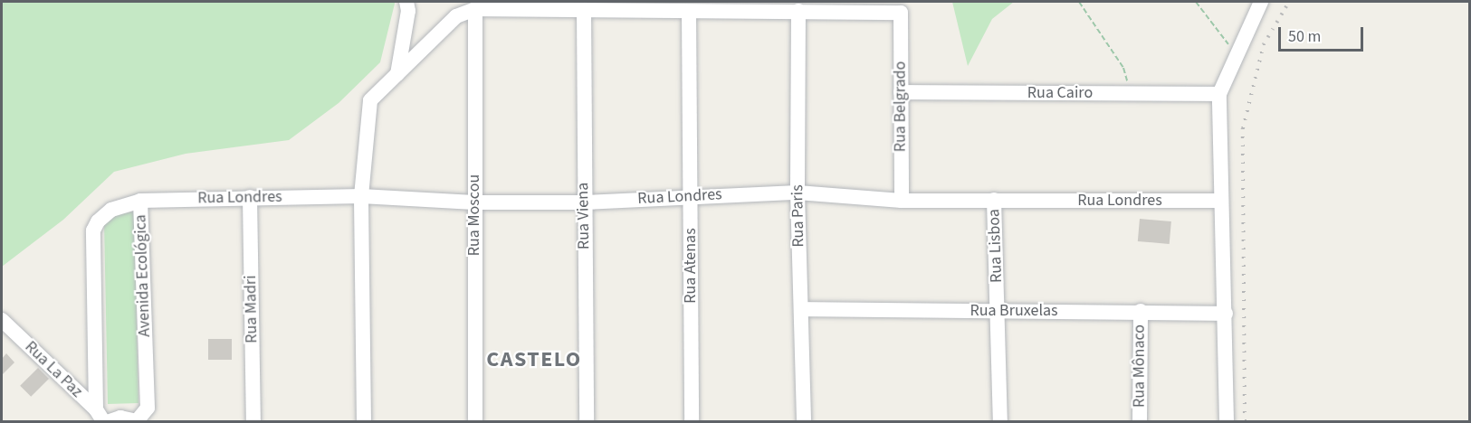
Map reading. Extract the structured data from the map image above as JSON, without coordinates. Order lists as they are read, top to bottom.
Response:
{
  "streets": {
    "street": [
      "Rua Cairo",
      "Rua Belgrado",
      "Rua Londres",
      "Rua Moscou",
      "Rua Viena",
      "Rua Paris",
      "Rua Lisboa",
      "Rua Atenas",
      "Avenida Ecológica",
      "Rua Madri",
      "Rua Bruxelas",
      "Rua Mônaco",
      "Rua La Paz"
    ]
  },
  "crossings": [
    ["Rua Cairo", "Rua Belgrado"],
    ["Rua Belgrado", "Rua Londres"],
    ["Rua Belgrado", "Rua Paris"],
    ["Rua Londres", "Rua Moscou"],
    ["Rua Londres", "Rua Viena"],
    ["Rua Londres", "Rua Paris"],
    ["Rua Londres", "Rua Lisboa"],
    ["Rua Londres", "Rua Atenas"],
    ["Rua Londres", "Avenida Ecológica"],
    ["Rua Londres", "Rua Madri"],
    ["Rua Paris", "Rua Bruxelas"],
    ["Rua Lisboa", "Rua Bruxelas"],
    ["Avenida Ecológica", "Rua La Paz"],
    ["Rua Bruxelas", "Rua Mônaco"]
  ],
  "districts": ["CASTELO"],
  "scale_bar": "50 m"
}
